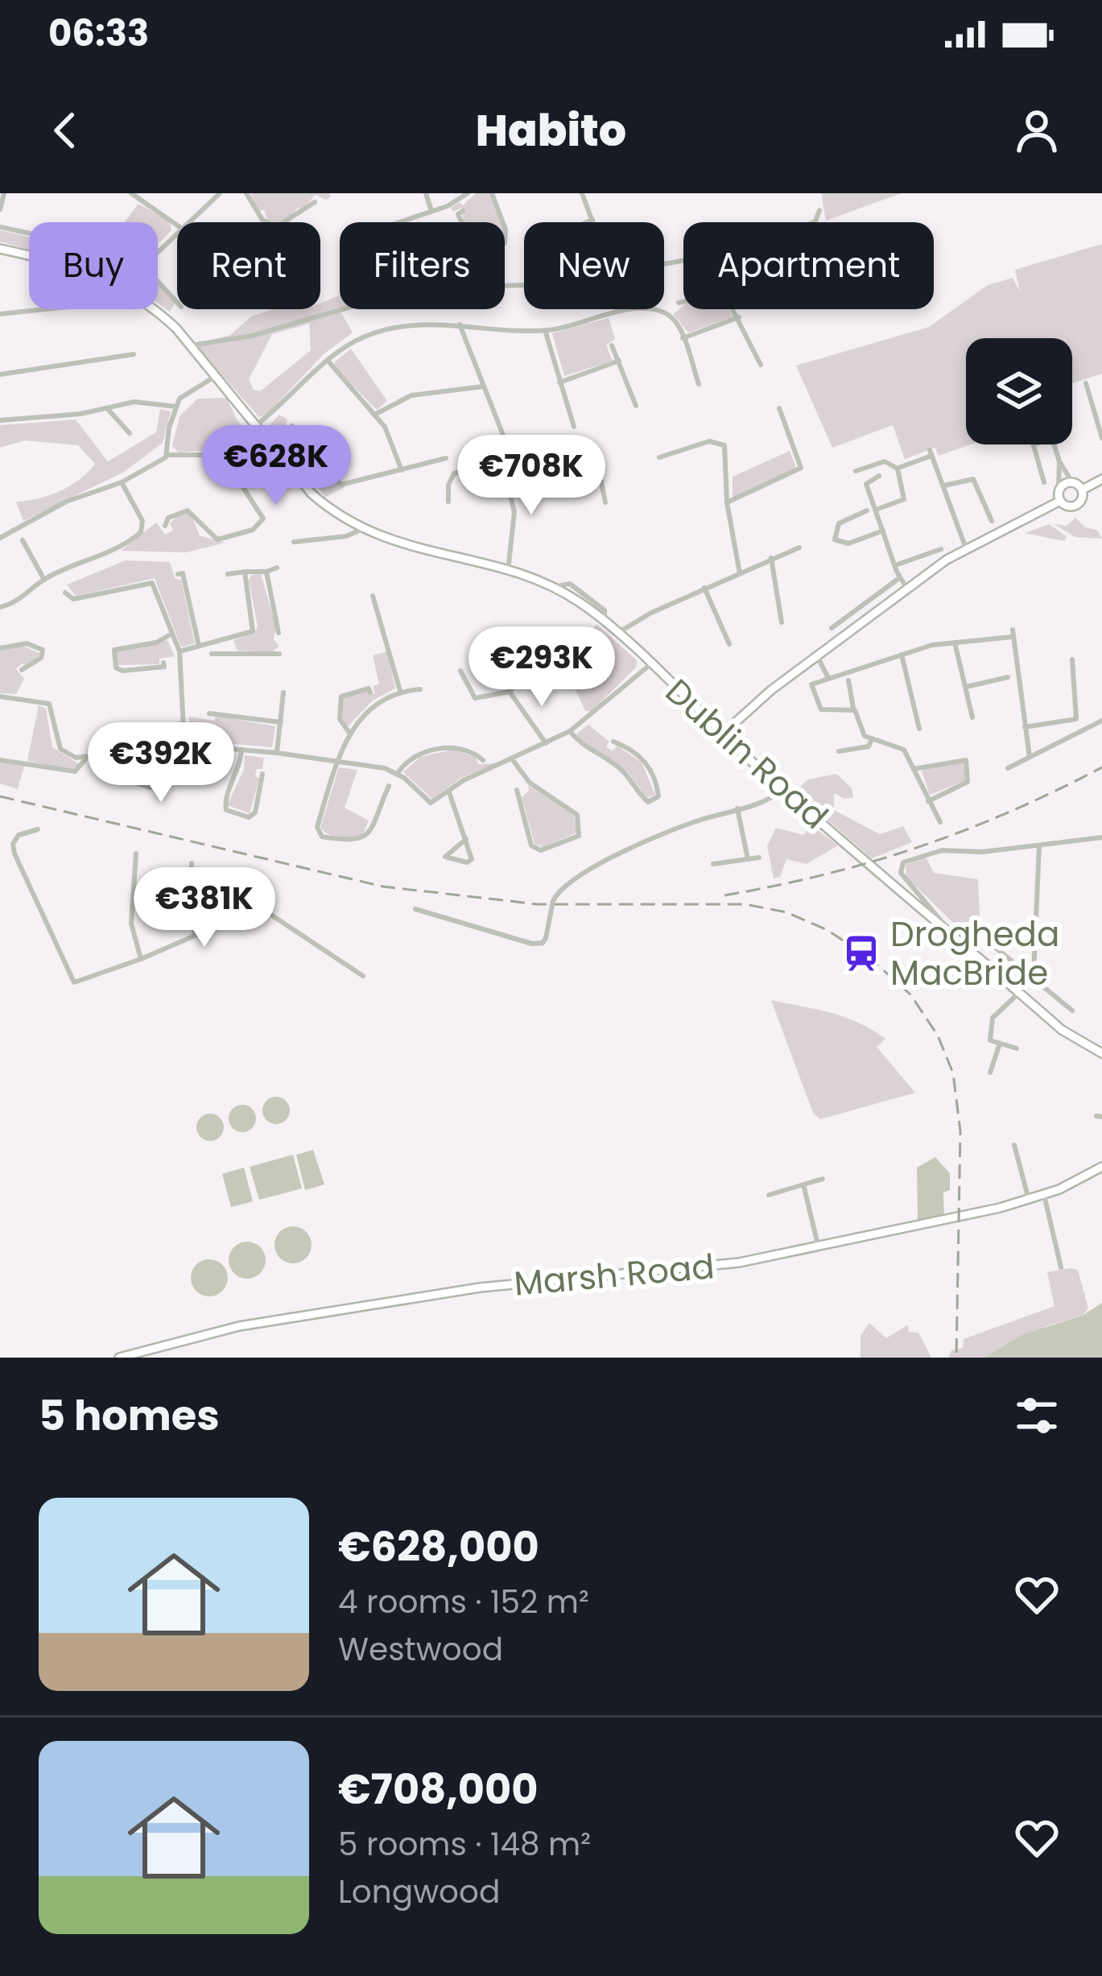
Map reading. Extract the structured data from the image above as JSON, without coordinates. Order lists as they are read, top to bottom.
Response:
{
  "streets": {
    "main road": ["Dublin Road", "Marsh Road"]
  },
  "places": {
    "station": ["Drogheda MacBride"]
  },
  "page": {
    "status": "06:33",
    "header": "Habito",
    "chip": [
      "Buy",
      "Rent",
      "Filters",
      "New",
      "Apartment"
    ],
    "price": [
      "€628K",
      "€708K",
      "€293K",
      "€392K",
      "€381K"
    ],
    "heading": "5 homes",
    "list": [
      {
        "name": "€628,000",
        "note": "4 rooms · 152 m² · Westwood"
      },
      {
        "name": "€708,000",
        "note": "5 rooms · 148 m² · Longwood"
      }
    ]
  }
}
